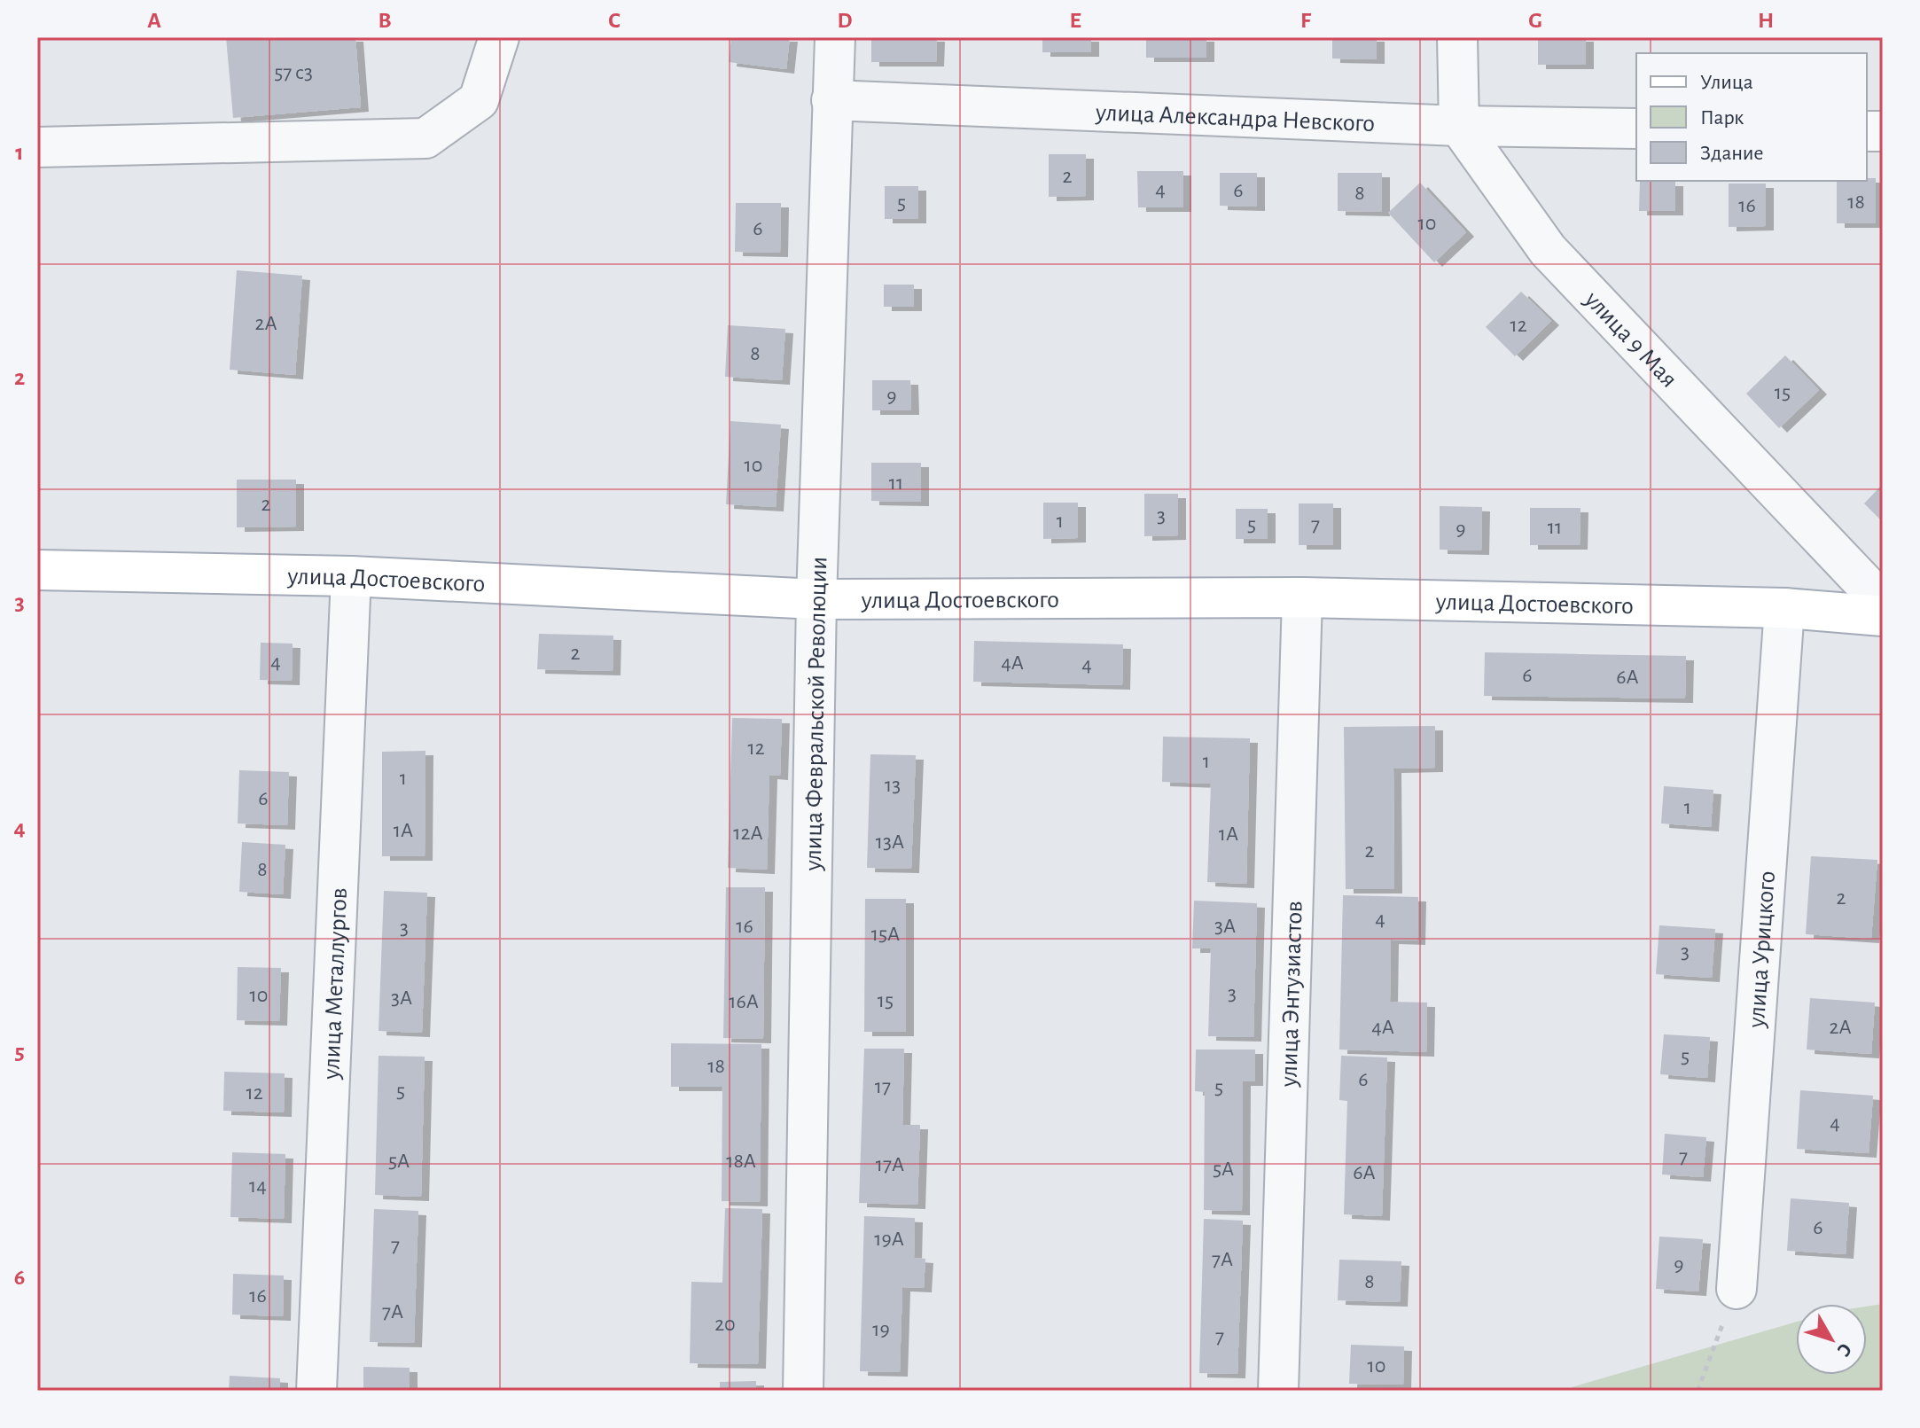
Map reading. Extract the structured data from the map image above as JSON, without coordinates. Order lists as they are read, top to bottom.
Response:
{
  "streets": {
    "main road": ["улица Достоевского"],
    "street": [
      "улица Александра Невского",
      "улица 9 Мая",
      "улица Февральской Революции",
      "улица Урицкого",
      "улица Металлургов",
      "улица Энтузиастов"
    ]
  },
  "crossings": [
    ["улица Александра Невского", "улица 9 Мая"],
    ["улица Александра Невского", "улица Февральской Революции"],
    ["улица Достоевского", "улица Февральской Революции"],
    ["улица Достоевского", "улица Урицкого"],
    ["улица Достоевского", "улица Металлургов"],
    ["улица Достоевского", "улица Энтузиастов"]
  ],
  "house_numbers": [
    "57 с3",
    "2",
    "4",
    "6",
    "8",
    "18",
    "5",
    "16",
    "10",
    "6",
    "2А",
    "12",
    "8",
    "15",
    "9",
    "10",
    "11",
    "2",
    "3",
    "1",
    "5",
    "7",
    "11",
    "9",
    "2",
    "4",
    "4А",
    "4",
    "6",
    "6А",
    "12",
    "1",
    "1",
    "13",
    "6",
    "1",
    "1А",
    "12А",
    "1А",
    "13А",
    "2",
    "8",
    "2",
    "4",
    "16",
    "3А",
    "3",
    "15А",
    "3",
    "3",
    "10",
    "3А",
    "15",
    "16А",
    "4А",
    "2А",
    "5",
    "18",
    "6",
    "17",
    "5",
    "5",
    "12",
    "4",
    "7",
    "5А",
    "18А",
    "17А",
    "5А",
    "6А",
    "14",
    "6",
    "19А",
    "7",
    "7А",
    "9",
    "8",
    "16",
    "7А",
    "20",
    "19",
    "7",
    "10"
  ],
  "legend": ["Улица", "Парк", "Здание"],
  "north": "bottom right",
  "grid": {
    "columns": [
      "A",
      "B",
      "C",
      "D",
      "E",
      "F",
      "G",
      "H"
    ],
    "rows": [
      "1",
      "2",
      "3",
      "4",
      "5",
      "6"
    ]
  }
}
